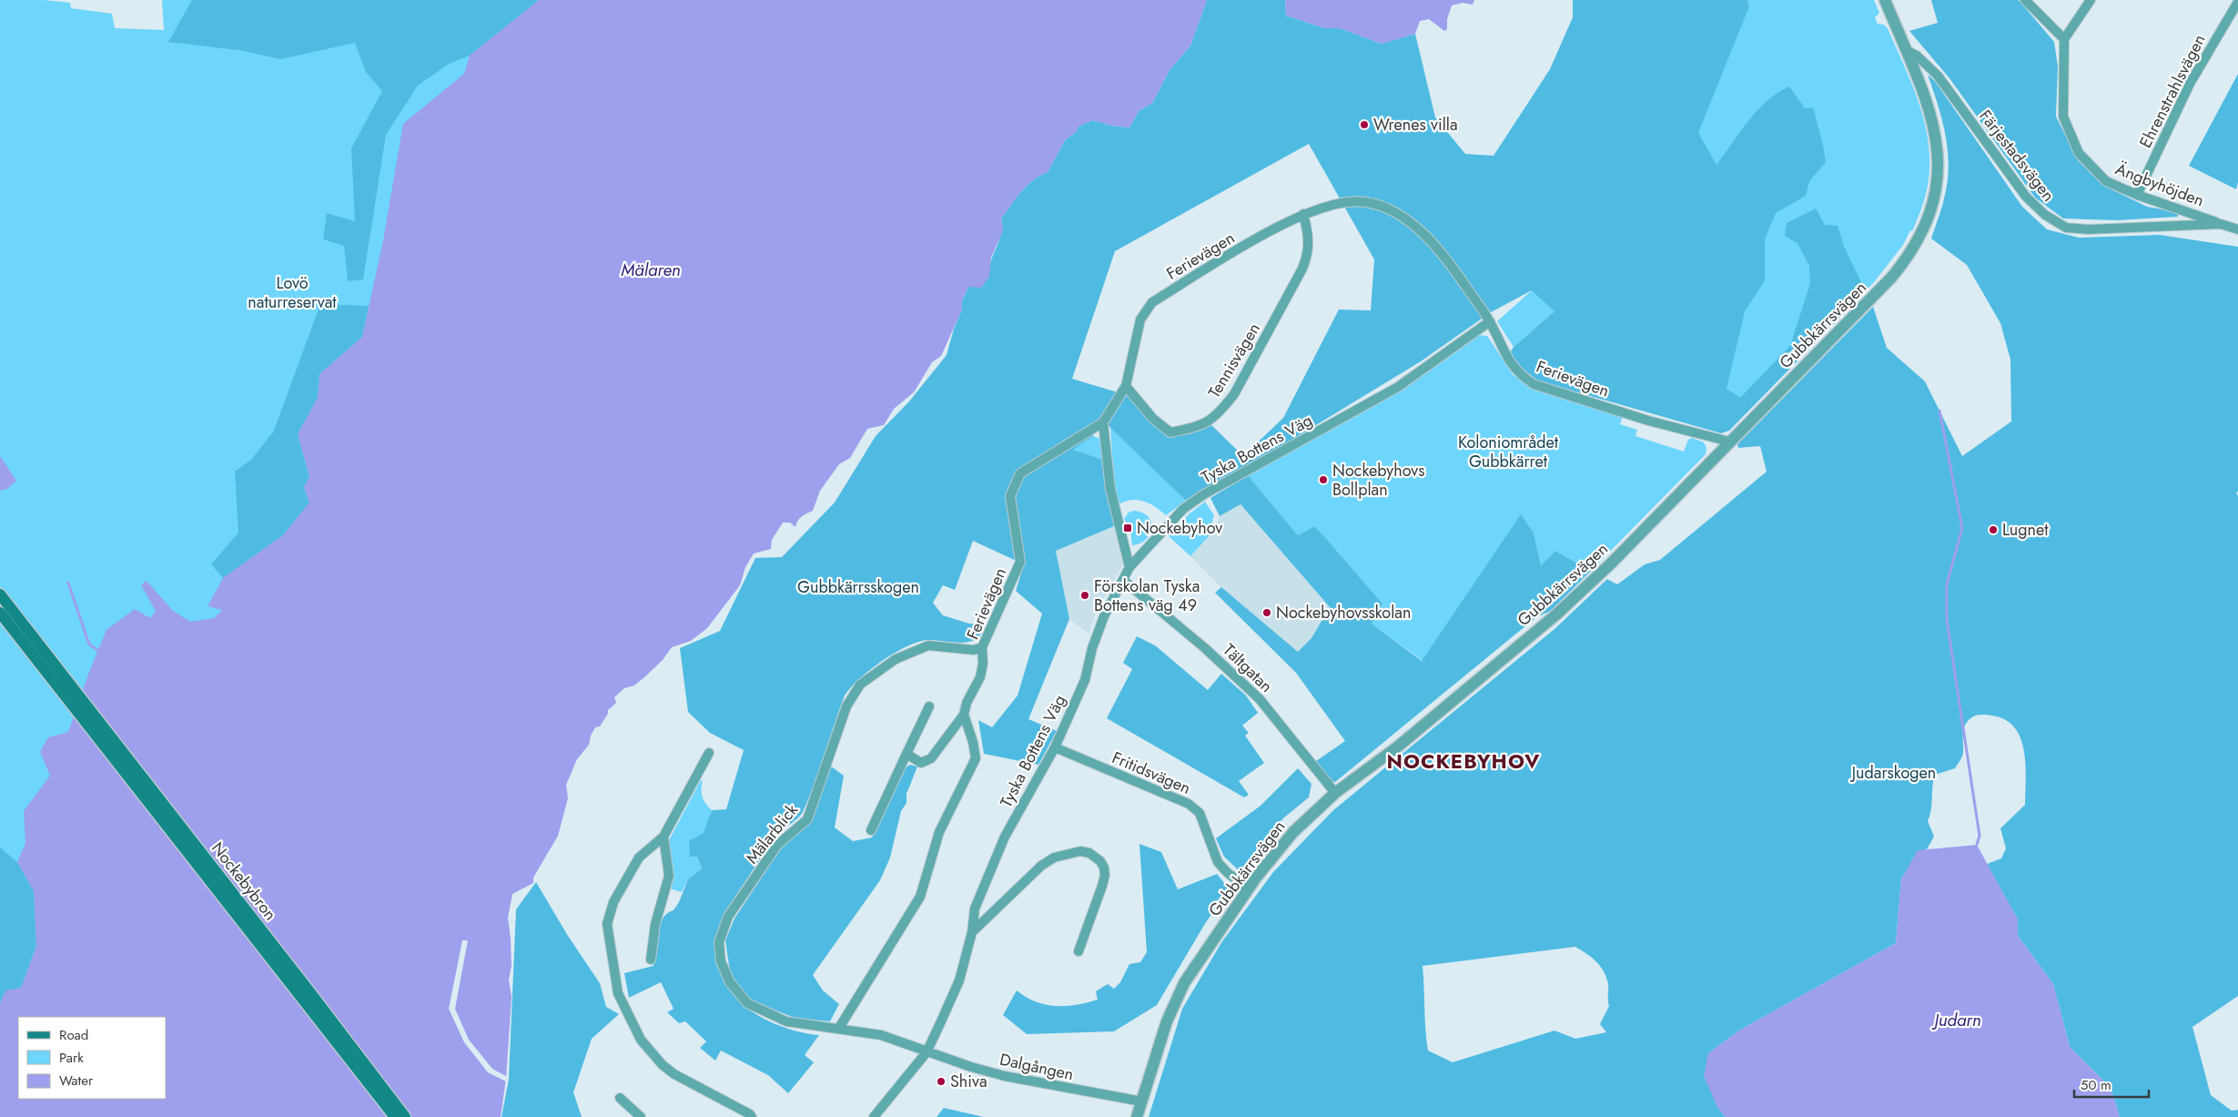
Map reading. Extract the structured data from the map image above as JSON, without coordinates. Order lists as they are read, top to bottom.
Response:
{
  "streets": {
    "main road": ["Nockebybron"],
    "street": [
      "Ehrenstrahlsvägen",
      "Färjestadsvägen",
      "Ängbyhöjden",
      "Ferievägen",
      "Gubbkärrsvägen",
      "Tennisvägen",
      "Tyska Bottens Väg",
      "Tältgatan",
      "Fritidsvägen",
      "Mälarblick",
      "Dalgången"
    ]
  },
  "crossings": [
    ["Ehrenstrahlsvägen", "Ängbyhöjden"],
    ["Färjestadsvägen", "Ängbyhöjden"],
    ["Färjestadsvägen", "Gubbkärrsvägen"],
    ["Ferievägen", "Gubbkärrsvägen"],
    ["Ferievägen", "Tennisvägen"],
    ["Ferievägen", "Tyska Bottens Väg"],
    ["Ferievägen", "Mälarblick"],
    ["Gubbkärrsvägen", "Tältgatan"],
    ["Gubbkärrsvägen", "Fritidsvägen"],
    ["Gubbkärrsvägen", "Dalgången"],
    ["Tyska Bottens Väg", "Tältgatan"],
    ["Tyska Bottens Väg", "Fritidsvägen"],
    ["Tyska Bottens Väg", "Mälarblick"],
    ["Tyska Bottens Väg", "Dalgången"],
    ["Mälarblick", "Dalgången"]
  ],
  "districts": ["NOCKEBYHOV"],
  "water": ["Mälaren", "Judarn"],
  "parks": [
    "Lovö naturreservat",
    "Koloniområdet Gubbkärret",
    "Gubbkärrsskogen",
    "Judarskogen"
  ],
  "places": {
    "other": [
      "Wrenes villa",
      "Nockebyhovs Bollplan",
      "Lugnet",
      "Förskolan Tyska Bottens väg 49",
      "Nockebyhovsskolan",
      "Shiva"
    ],
    "transit": ["Nockebyhov"]
  },
  "legend": ["Road", "Park", "Water"],
  "scale_bar": "50 m"
}
